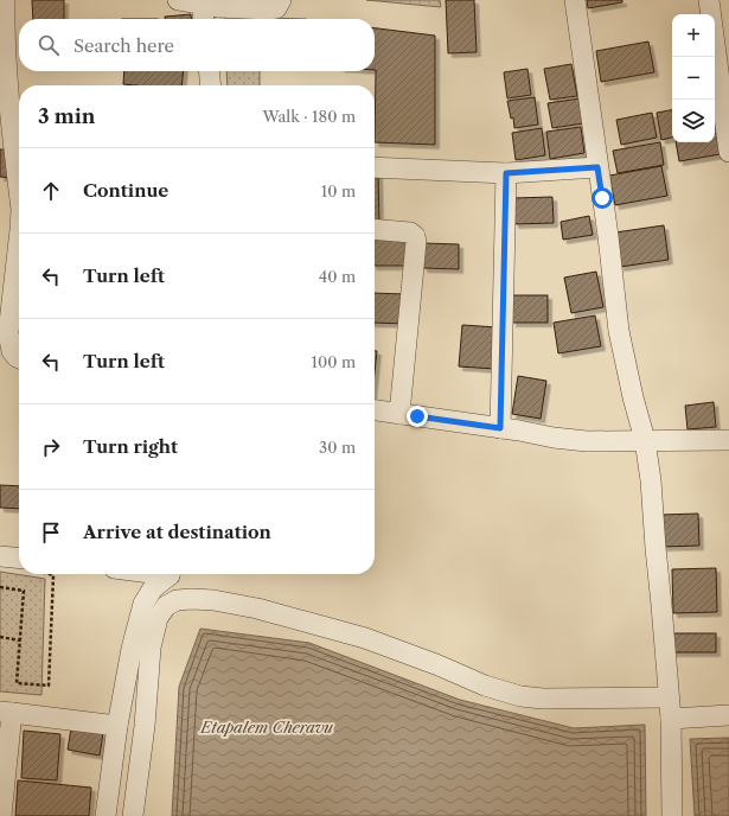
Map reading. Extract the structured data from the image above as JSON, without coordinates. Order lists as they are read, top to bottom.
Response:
{
  "water": ["Etapalem Cheravu"],
  "page": {
    "map_buttons": ["+", "−"],
    "search": "Search here",
    "heading": ["3 min", "Walk · 180 m"],
    "list": [
      ["Continue", "10 m"],
      ["Turn left", "40 m"],
      ["Turn left", "100 m"],
      ["Turn right", "30 m"],
      "Arrive at destination"
    ]
  }
}
